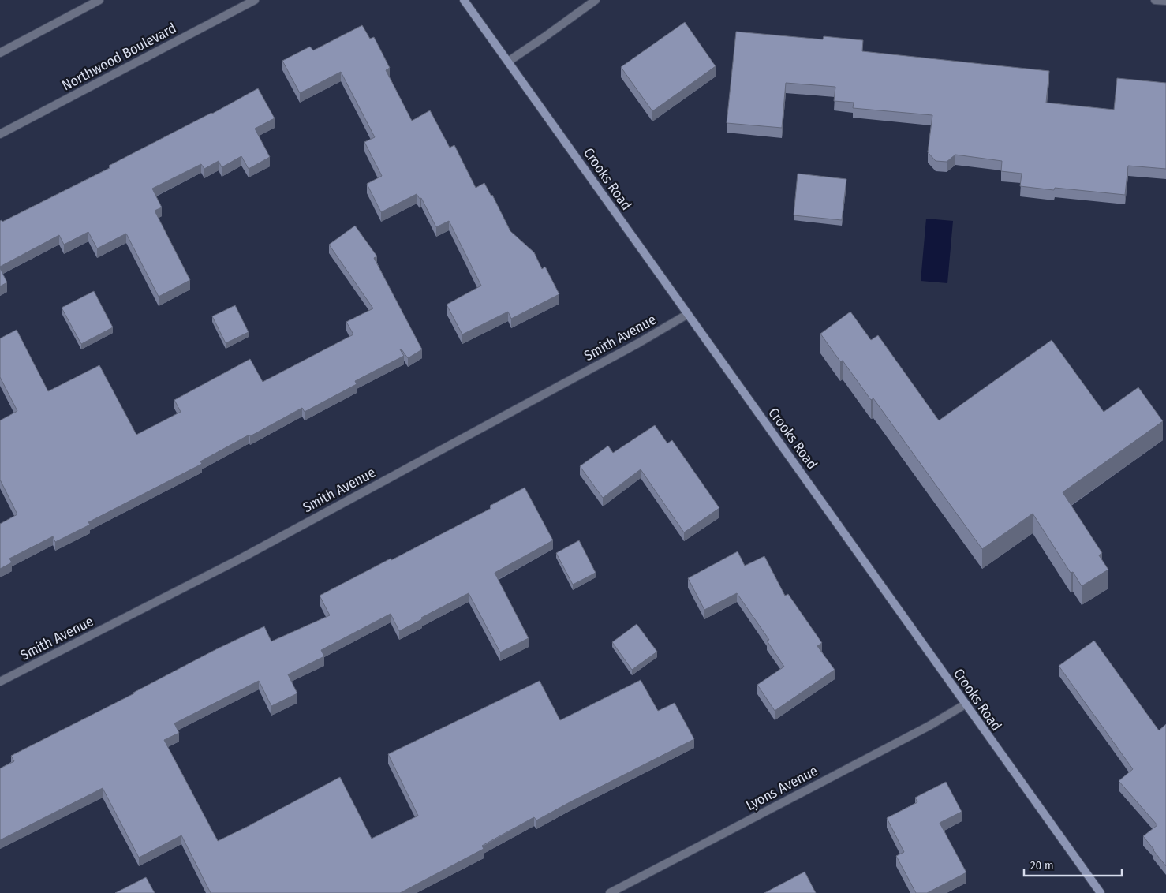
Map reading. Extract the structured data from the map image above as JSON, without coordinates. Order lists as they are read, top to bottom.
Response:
{
  "streets": {
    "main road": ["Crooks Road"],
    "street": ["Northwood Boulevard", "Smith Avenue", "Lyons Avenue"]
  },
  "crossings": [
    ["Crooks Road", "Smith Avenue"],
    ["Crooks Road", "Lyons Avenue"]
  ],
  "scale_bar": "20 m"
}
